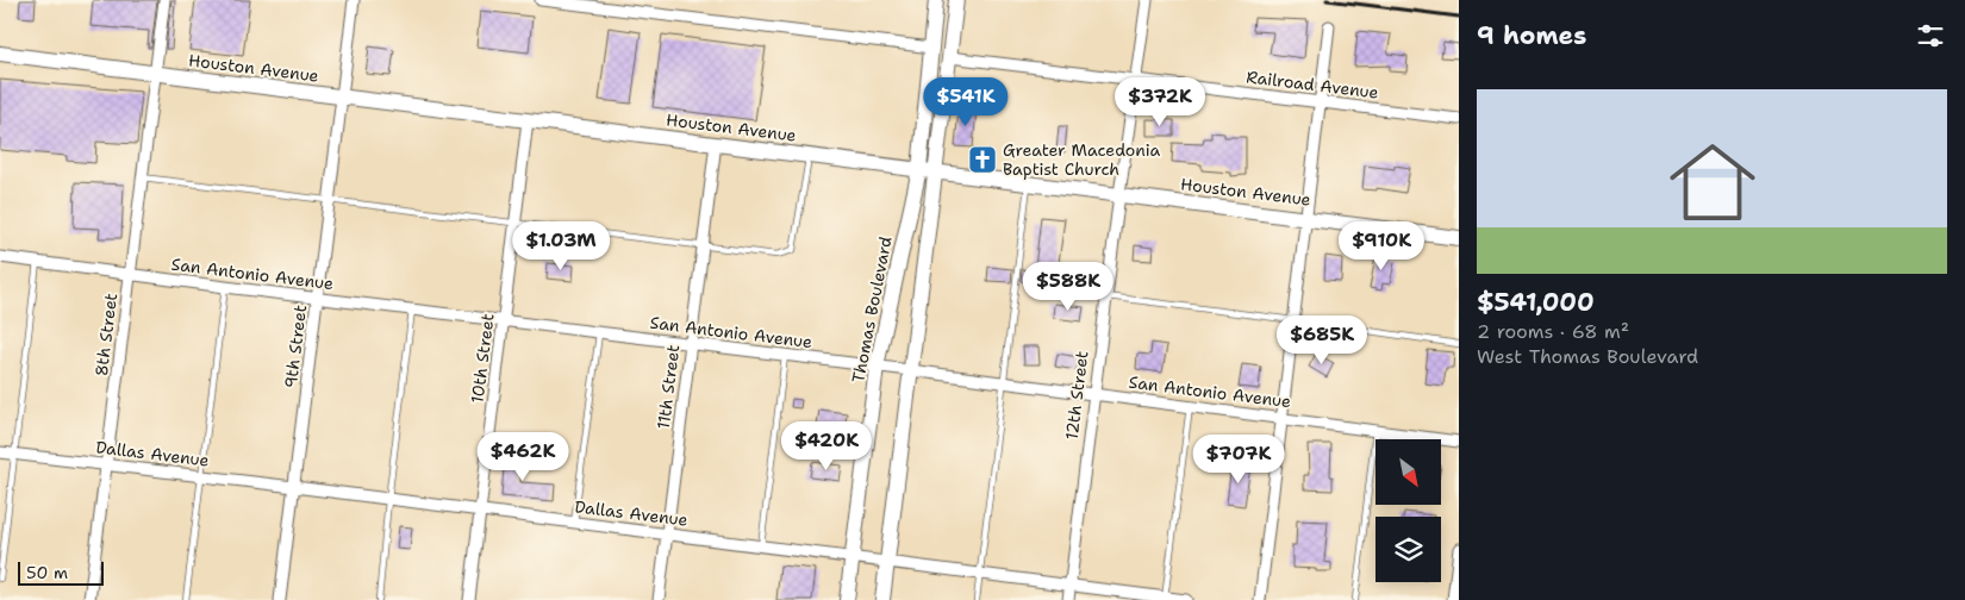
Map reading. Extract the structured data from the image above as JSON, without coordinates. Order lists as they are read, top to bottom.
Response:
{
  "streets": {
    "main road": ["Houston Avenue", "Thomas Boulevard"],
    "street": [
      "Railroad Avenue",
      "San Antonio Avenue",
      "8th Street",
      "9th Street",
      "10th Street",
      "11th Street",
      "12th Street",
      "Dallas Avenue"
    ]
  },
  "crossings": [
    ["Houston Avenue", "Thomas Boulevard"],
    ["Houston Avenue", "8th Street"],
    ["Houston Avenue", "9th Street"],
    ["Houston Avenue", "10th Street"],
    ["Houston Avenue", "11th Street"],
    ["Houston Avenue", "12th Street"],
    ["Railroad Avenue", "12th Street"],
    ["San Antonio Avenue", "Thomas Boulevard"],
    ["San Antonio Avenue", "8th Street"],
    ["San Antonio Avenue", "9th Street"],
    ["San Antonio Avenue", "10th Street"],
    ["San Antonio Avenue", "11th Street"],
    ["San Antonio Avenue", "12th Street"],
    ["Thomas Boulevard", "Dallas Avenue"],
    ["8th Street", "Dallas Avenue"],
    ["9th Street", "Dallas Avenue"],
    ["10th Street", "Dallas Avenue"],
    ["11th Street", "Dallas Avenue"],
    ["12th Street", "Dallas Avenue"]
  ],
  "places": {
    "church": ["Greater Macedonia Baptist Church"]
  },
  "scale_bar": "50 m",
  "north": "bottom right",
  "page": {
    "heading": "9 homes",
    "list": [
      {
        "name": "$541,000",
        "note": "2 rooms · 68 m² · West Thomas Boulevard"
      }
    ],
    "price": [
      "$541K",
      "$372K",
      "$1.03M",
      "$910K",
      "$588K",
      "$685K",
      "$420K",
      "$462K",
      "$707K"
    ],
    "scale": "50 m"
  }
}
